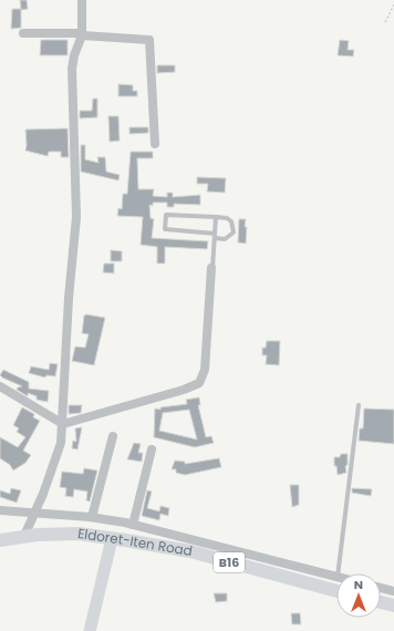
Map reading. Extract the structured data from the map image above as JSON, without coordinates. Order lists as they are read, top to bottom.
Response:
{
  "streets": {
    "main road": ["Eldoret-Iten Road", "B16"]
  },
  "north": "top"
}
